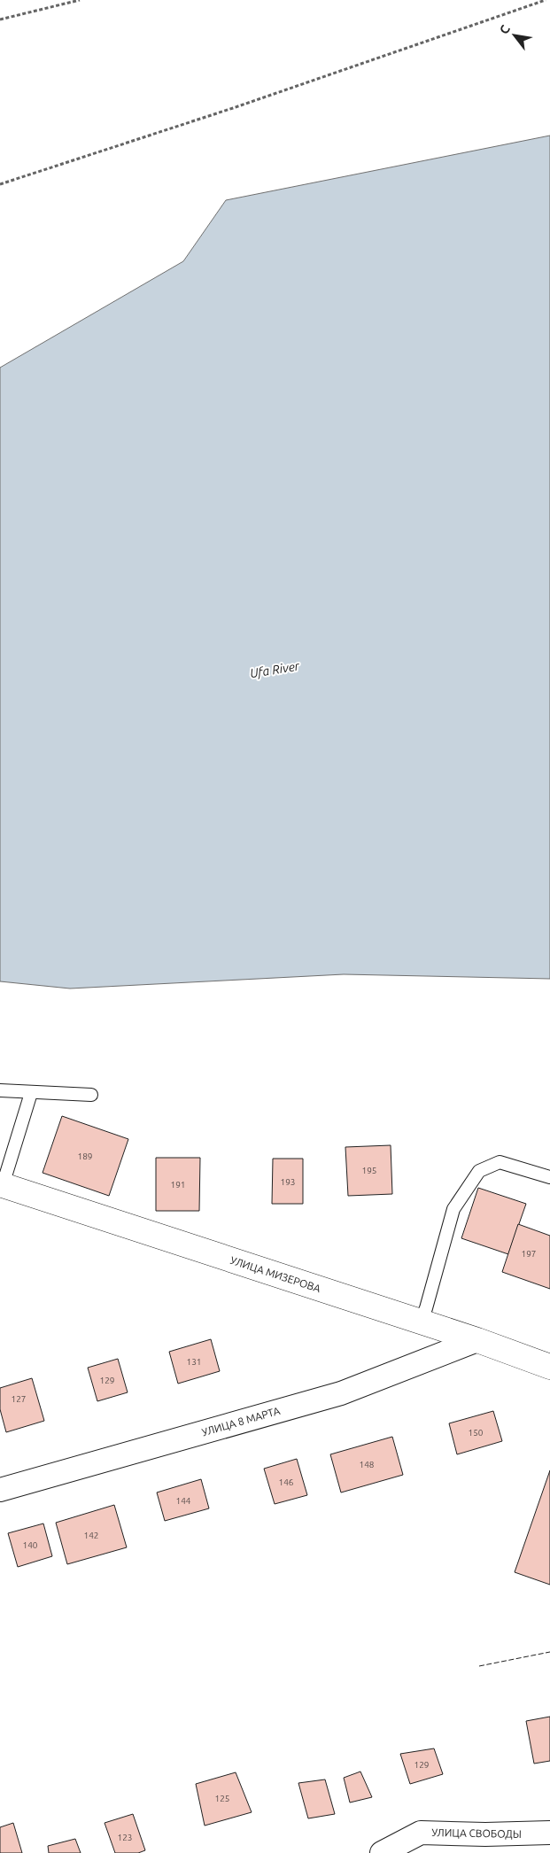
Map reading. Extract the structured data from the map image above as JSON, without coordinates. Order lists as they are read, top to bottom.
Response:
{
  "streets": {
    "street": ["УЛИЦА МИЗЕРОВА", "УЛИЦА 8 МАРТА", "УЛИЦА СВОБОДЫ"]
  },
  "crossings": [
    ["УЛИЦА МИЗЕРОВА", "УЛИЦА 8 МАРТА"]
  ],
  "water": ["Ufa River"],
  "house_numbers": [
    "189",
    "195",
    "193",
    "191",
    "197",
    "131",
    "129",
    "127",
    "150",
    "148",
    "146",
    "144",
    "142",
    "140",
    "129",
    "125",
    "123"
  ],
  "north": "top left"
}
